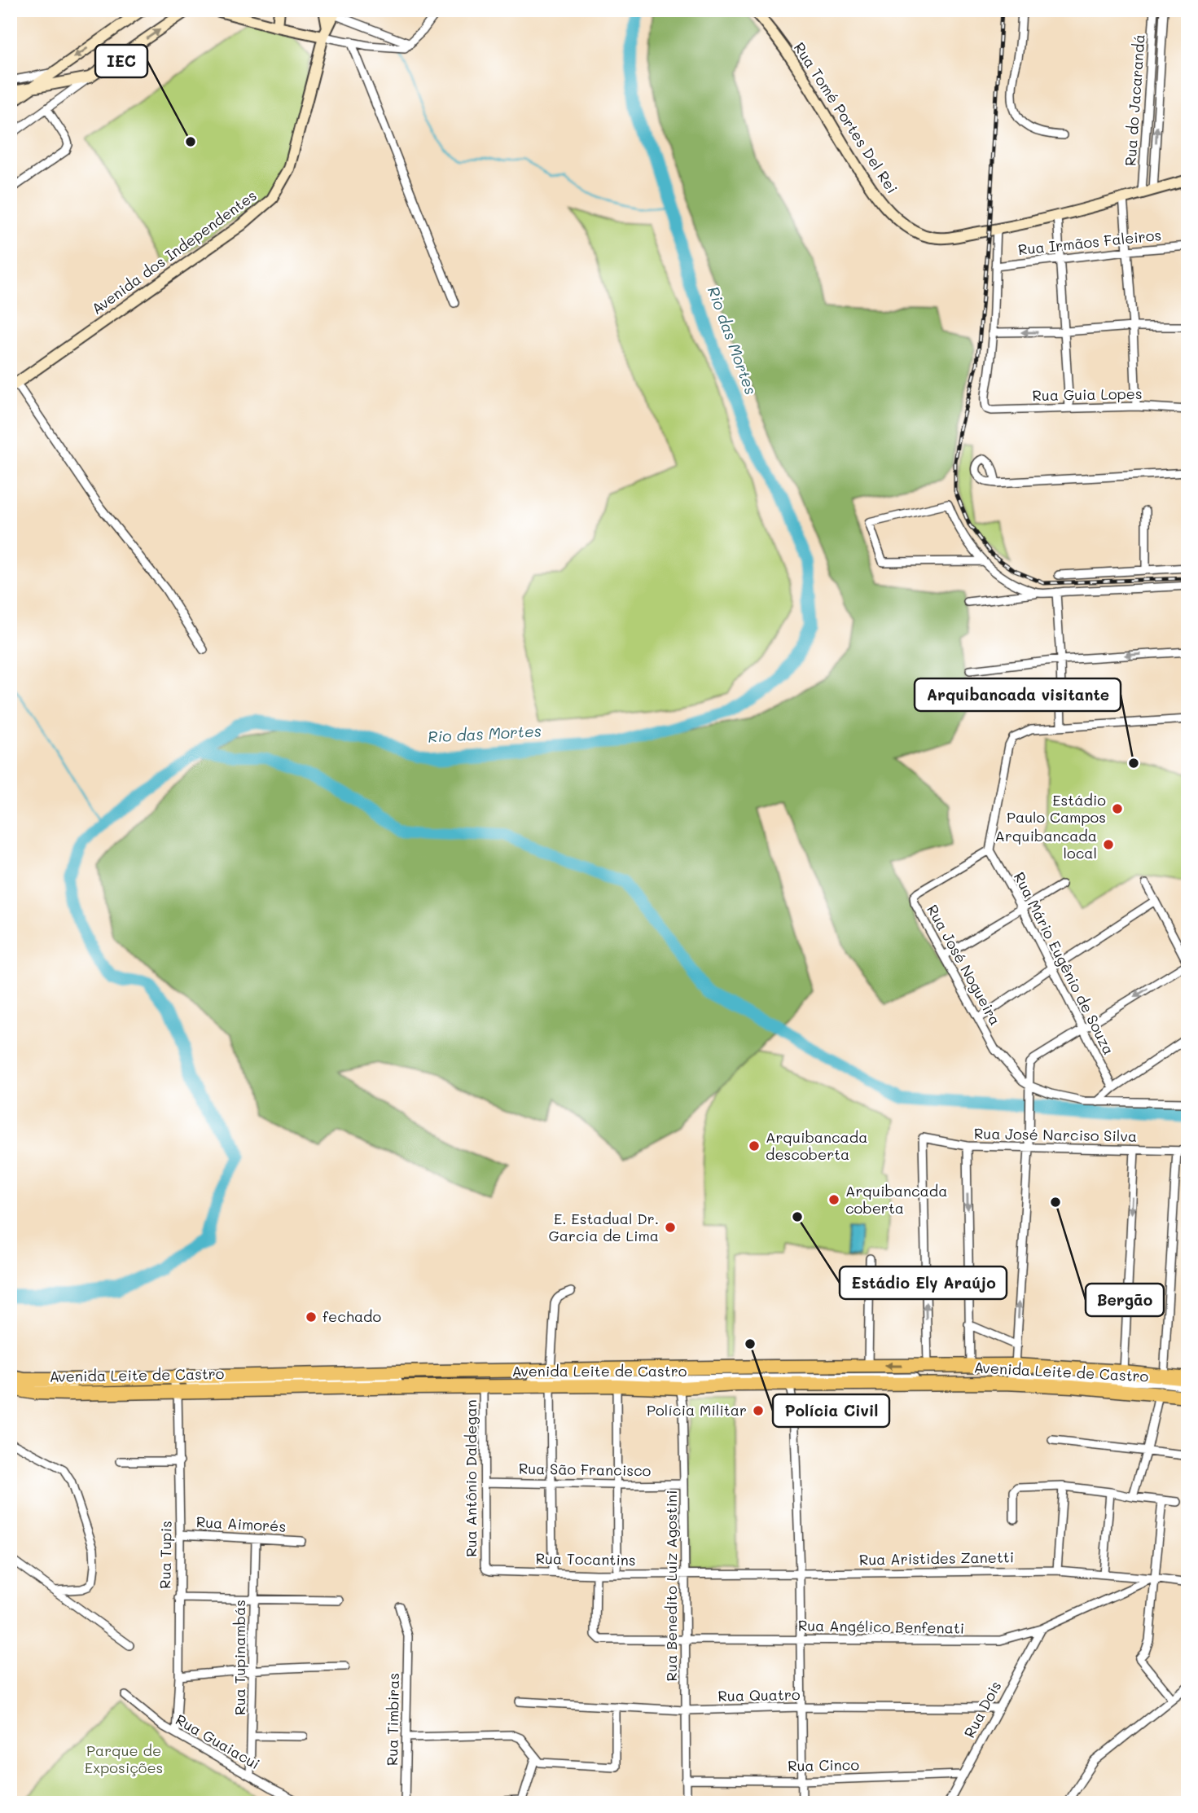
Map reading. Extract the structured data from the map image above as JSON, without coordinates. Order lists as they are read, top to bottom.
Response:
{
  "streets": {
    "highway": ["Avenida Leite de Castro"],
    "main road": ["Rua Tomé Portes Del Rei", "Avenida dos Independentes"],
    "street": [
      "Rua do Jacarandá",
      "Rua Irmãos Faleiros",
      "Rua Guia Lopes",
      "Rua Mário Eugênio de Souza",
      "Rua José Nogueira",
      "Rua José Narciso Silva",
      "Rua São Francisco",
      "Rua Antônio Daldegan",
      "Rua Aimorés",
      "Rua Tupis",
      "Rua Aristides Zanetti",
      "Rua Tocantins",
      "Rua Benedito Luiz Agostini",
      "Rua Angélico Benfenati",
      "Rua Tupinambás",
      "Rua Quatro",
      "Rua Dois",
      "Rua Timbiras",
      "Rua Guaiacui",
      "Rua Cinco"
    ]
  },
  "crossings": [
    ["Rua do Jacarandá", "Rua Tomé Portes Del Rei"],
    ["Rua Mário Eugênio de Souza", "Rua José Nogueira"],
    ["Rua José Narciso Silva", "Avenida Leite de Castro"],
    ["Avenida Leite de Castro", "Rua Antônio Daldegan"],
    ["Avenida Leite de Castro", "Rua Tupis"],
    ["Avenida Leite de Castro", "Rua Benedito Luiz Agostini"],
    ["Rua São Francisco", "Rua Antônio Daldegan"],
    ["Rua São Francisco", "Rua Benedito Luiz Agostini"],
    ["Rua Antônio Daldegan", "Rua Tocantins"],
    ["Rua Aimorés", "Rua Tupis"],
    ["Rua Aimorés", "Rua Tupinambás"],
    ["Rua Tupis", "Rua Guaiacui"],
    ["Rua Aristides Zanetti", "Rua Tocantins"],
    ["Rua Aristides Zanetti", "Rua Benedito Luiz Agostini"],
    ["Rua Aristides Zanetti", "Rua Angélico Benfenati"],
    ["Rua Tocantins", "Rua Benedito Luiz Agostini"],
    ["Rua Tocantins", "Rua Angélico Benfenati"],
    ["Rua Benedito Luiz Agostini", "Rua Angélico Benfenati"],
    ["Rua Benedito Luiz Agostini", "Rua Quatro"],
    ["Rua Benedito Luiz Agostini", "Rua Cinco"],
    ["Rua Angélico Benfenati", "Rua Dois"],
    ["Rua Tupinambás", "Rua Guaiacui"],
    ["Rua Quatro", "Rua Dois"],
    ["Rua Dois", "Rua Cinco"]
  ],
  "water": ["Rio das Mortes"],
  "parks": ["Parque de Exposições"],
  "places": [
    "IEC",
    "Arquibancada visitante",
    "Estádio Paulo Campos",
    "Arquibancada local",
    "Arquibancada descoberta",
    "Arquibancada coberta",
    "Bergão",
    "Estádio Ely Araújo",
    "E. Estadual Dr. Garcia de Lima",
    "fechado",
    "Polícia Civil",
    "Polícia Militar"
  ]
}
